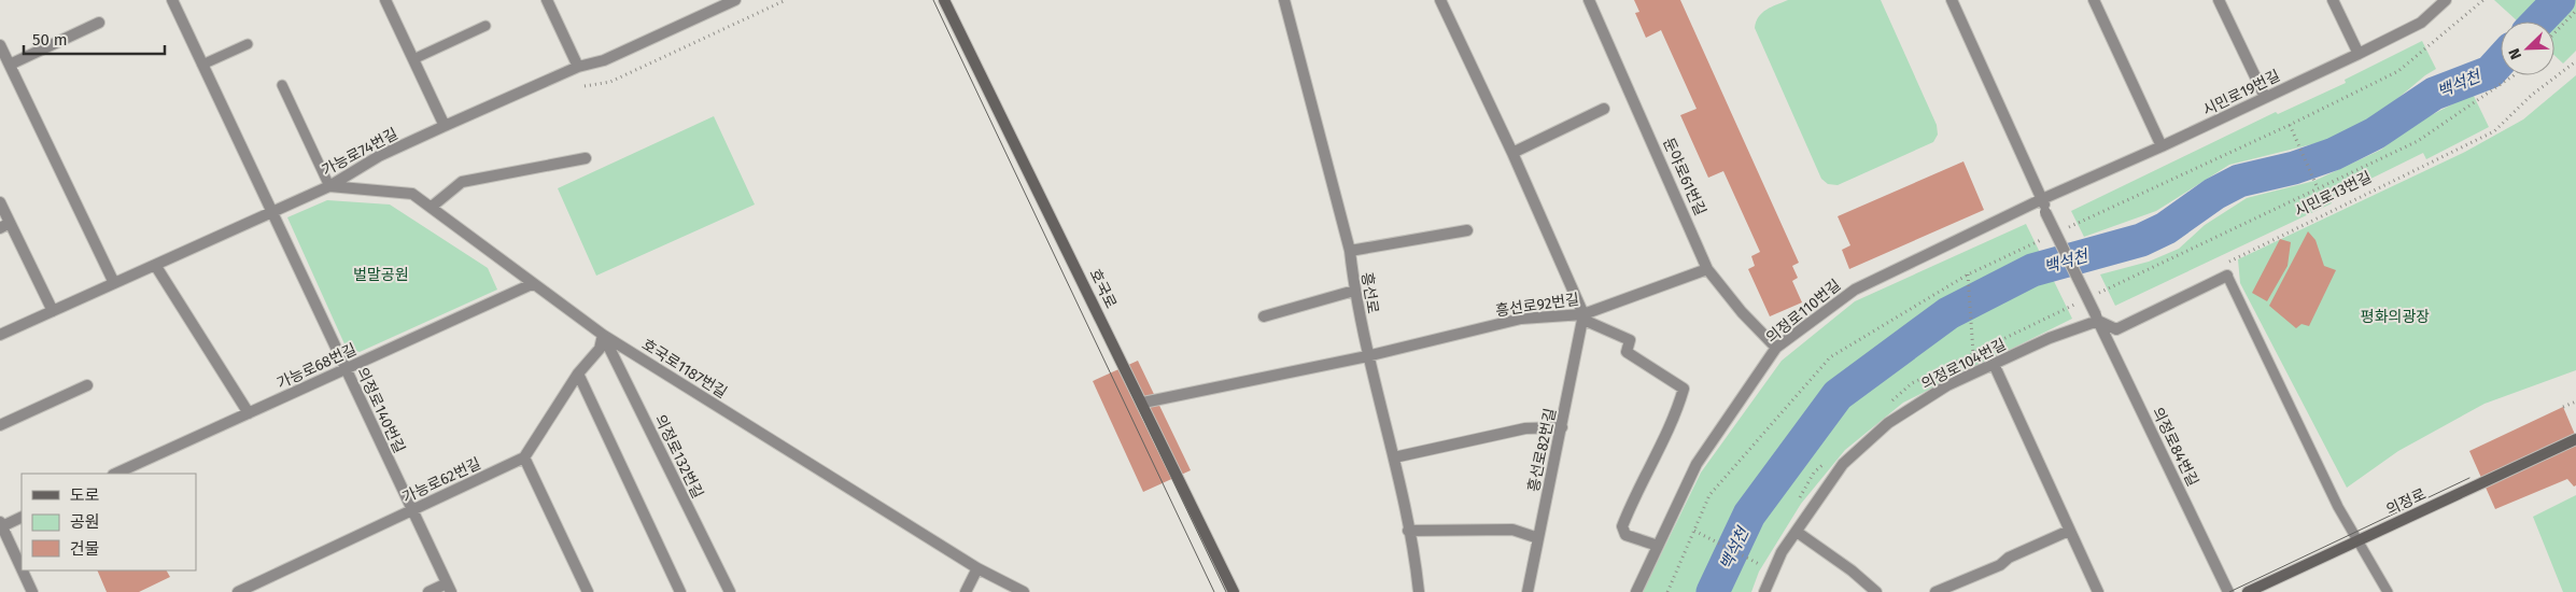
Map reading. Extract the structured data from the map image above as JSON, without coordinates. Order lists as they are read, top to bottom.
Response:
{
  "streets": {
    "street": [
      "시민로19번길",
      "가능로74번길",
      "둔야로61번길",
      "호국로",
      "흥선로",
      "흥선로92번길",
      "의정로110번길",
      "의정로104번길",
      "가능로68번길",
      "호국로1187번길",
      "의정로140번길",
      "의정로84번길",
      "흥선로82번길",
      "의정로132번길",
      "가능로62번길",
      "의정로"
    ],
    "path": ["시민로13번길"]
  },
  "crossings": [
    ["시민로19번길", "의정로110번길"],
    ["시민로19번길", "의정로84번길"],
    ["가능로74번길", "호국로1187번길"],
    ["가능로74번길", "의정로140번길"],
    ["둔야로61번길", "흥선로92번길"],
    ["둔야로61번길", "의정로110번길"],
    ["호국로", "흥선로92번길"],
    ["흥선로", "흥선로92번길"],
    ["흥선로92번길", "흥선로82번길"],
    ["의정로110번길", "의정로84번길"],
    ["의정로104번길", "의정로84번길"],
    ["가능로68번길", "호국로1187번길"],
    ["가능로68번길", "의정로140번길"],
    ["호국로1187번길", "의정로132번길"],
    ["의정로140번길", "가능로62번길"]
  ],
  "water": ["백석천"],
  "parks": ["벌말공원", "평화의광장"],
  "legend": ["도로", "공원", "건물"],
  "scale_bar": "50 m",
  "north": "bottom left"
}
